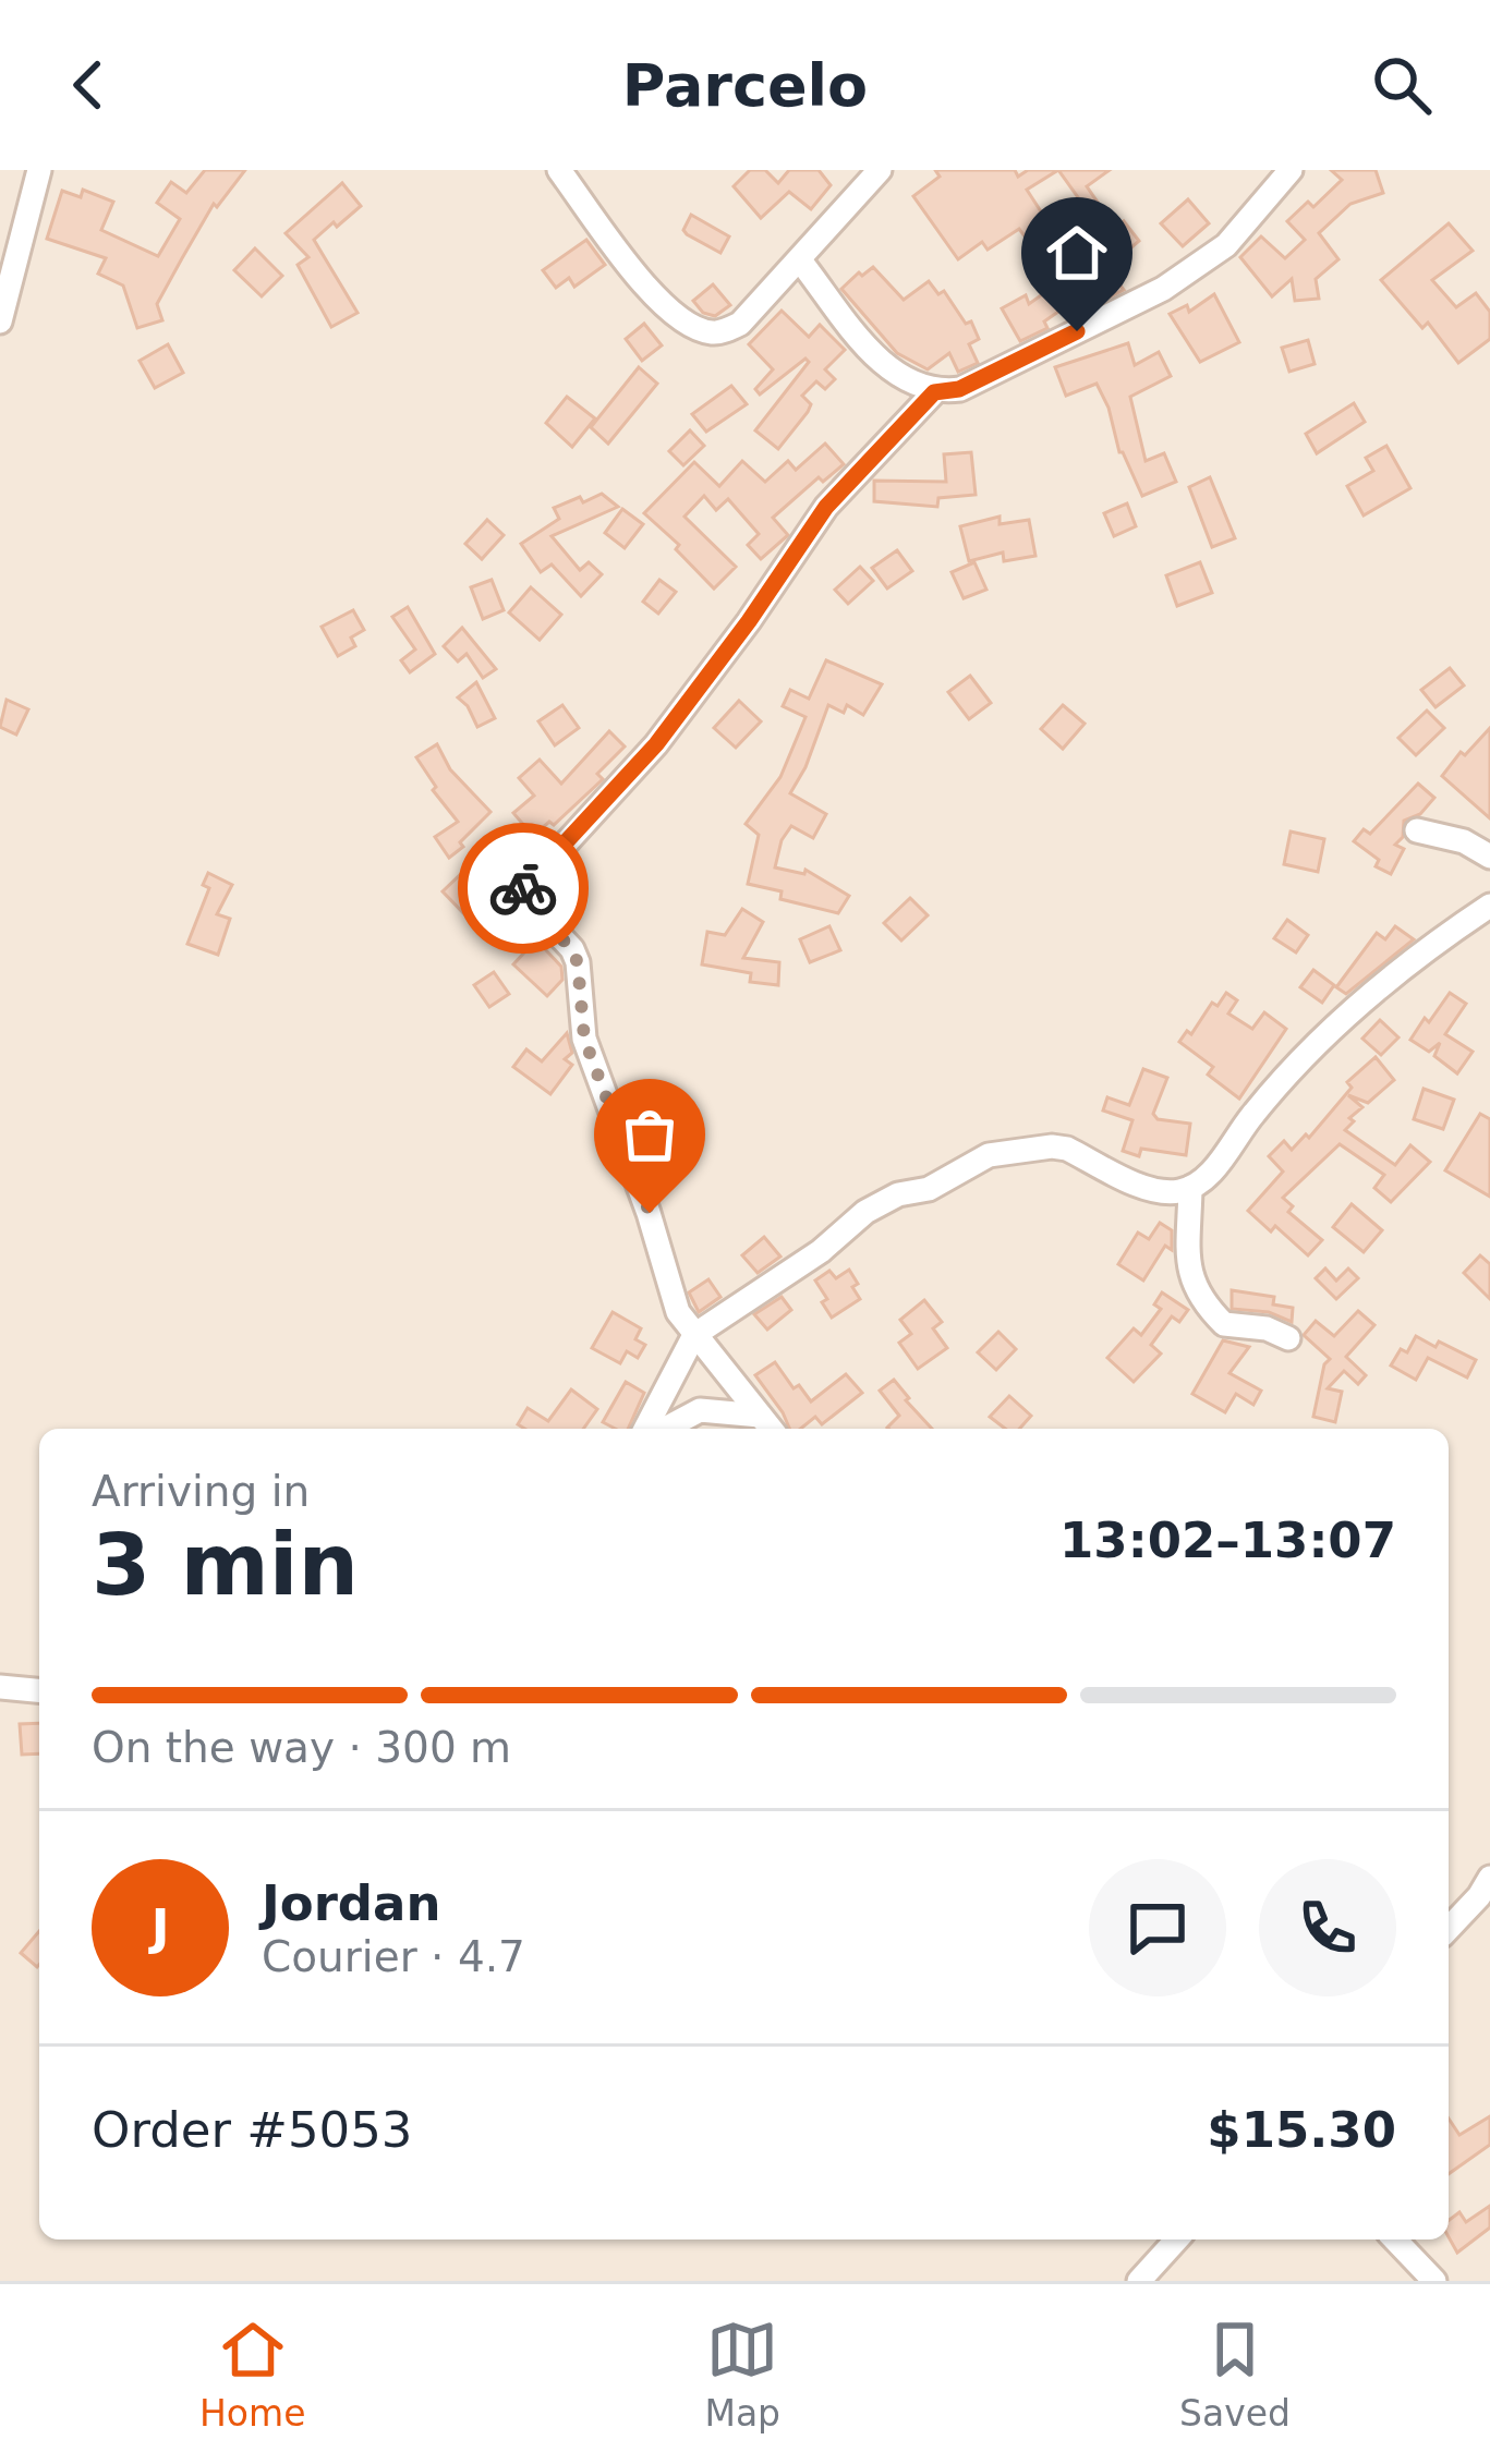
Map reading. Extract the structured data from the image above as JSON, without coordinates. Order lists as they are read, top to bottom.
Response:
{
  "page": {
    "header": "Parcelo",
    "heading": ["3 min", "Arriving in", "13:02–13:07"],
    "panel": [
      "Jordan",
      "Courier · 4.7",
      "Order #5053",
      "$15.30"
    ],
    "bar": "On the way · 300 m",
    "round": "J",
    "tabs": ["Home", "Map", "Saved"]
  }
}
